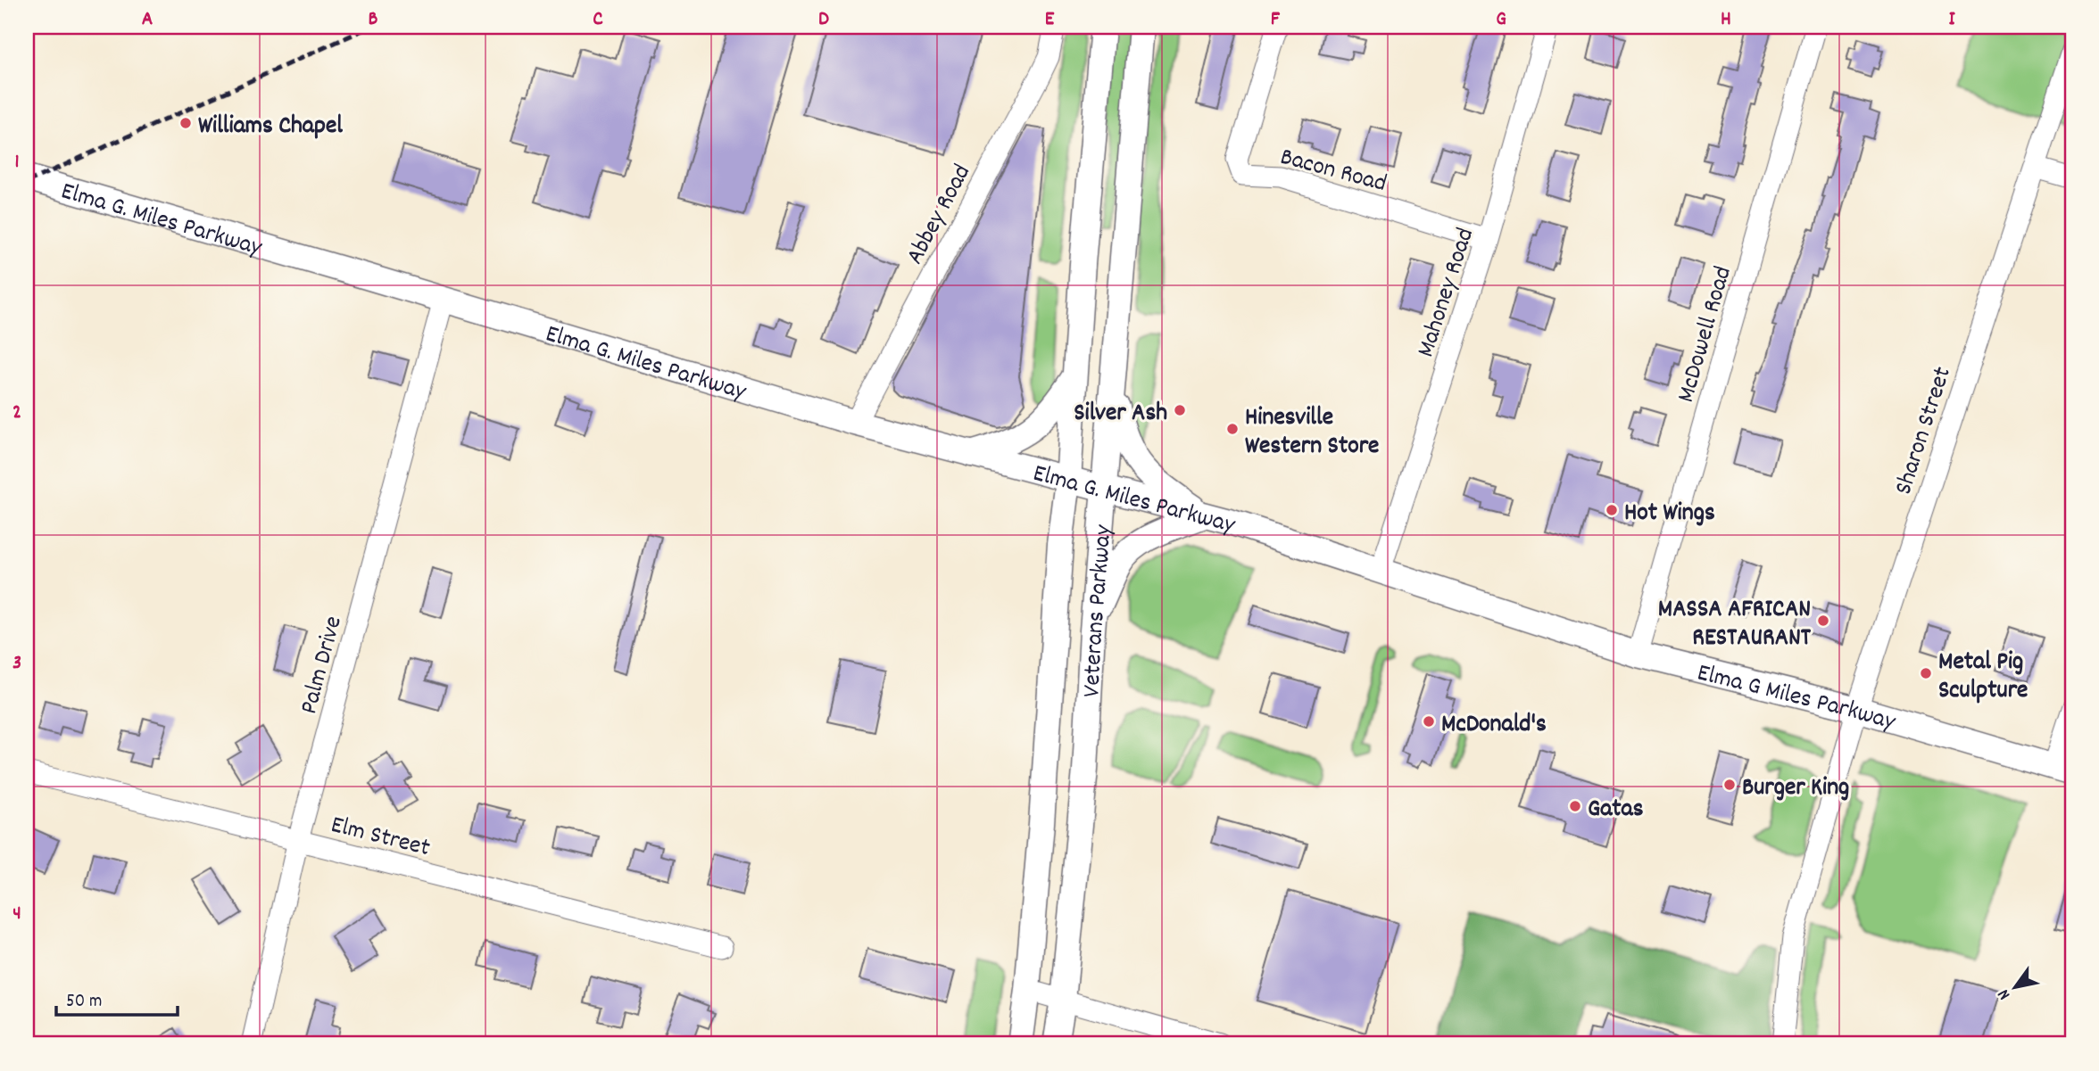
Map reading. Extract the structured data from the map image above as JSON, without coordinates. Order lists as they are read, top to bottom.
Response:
{
  "streets": {
    "main road": ["Elma G. Miles Parkway", "Veterans Parkway", "Elma G Miles Parkway"],
    "street": [
      "Bacon Road",
      "Abbey Road",
      "Mahoney Road",
      "McDowell Road",
      "Sharon Street",
      "Palm Drive",
      "Elm Street"
    ]
  },
  "crossings": [
    ["Bacon Road", "Mahoney Road"],
    ["Abbey Road", "Elma G. Miles Parkway"],
    ["Elma G. Miles Parkway", "Veterans Parkway"],
    ["Elma G. Miles Parkway", "Palm Drive"],
    ["Elma G. Miles Parkway", "Elma G Miles Parkway"],
    ["Mahoney Road", "Elma G Miles Parkway"],
    ["McDowell Road", "Elma G Miles Parkway"],
    ["Sharon Street", "Elma G Miles Parkway"],
    ["Palm Drive", "Elm Street"]
  ],
  "places": [
    "Williams Chapel",
    "Silver Ash",
    "Hinesville Western Store",
    "Hot Wings",
    "MASSA AFRICAN RESTAURANT",
    "Metal Pig Sculpture",
    "McDonald's",
    "Burger King",
    "Gatas"
  ],
  "scale_bar": "50 m",
  "north": "bottom left",
  "grid": {
    "columns": [
      "A",
      "B",
      "C",
      "D",
      "E",
      "F",
      "G",
      "H",
      "I"
    ],
    "rows": [
      "1",
      "2",
      "3",
      "4"
    ]
  }
}
